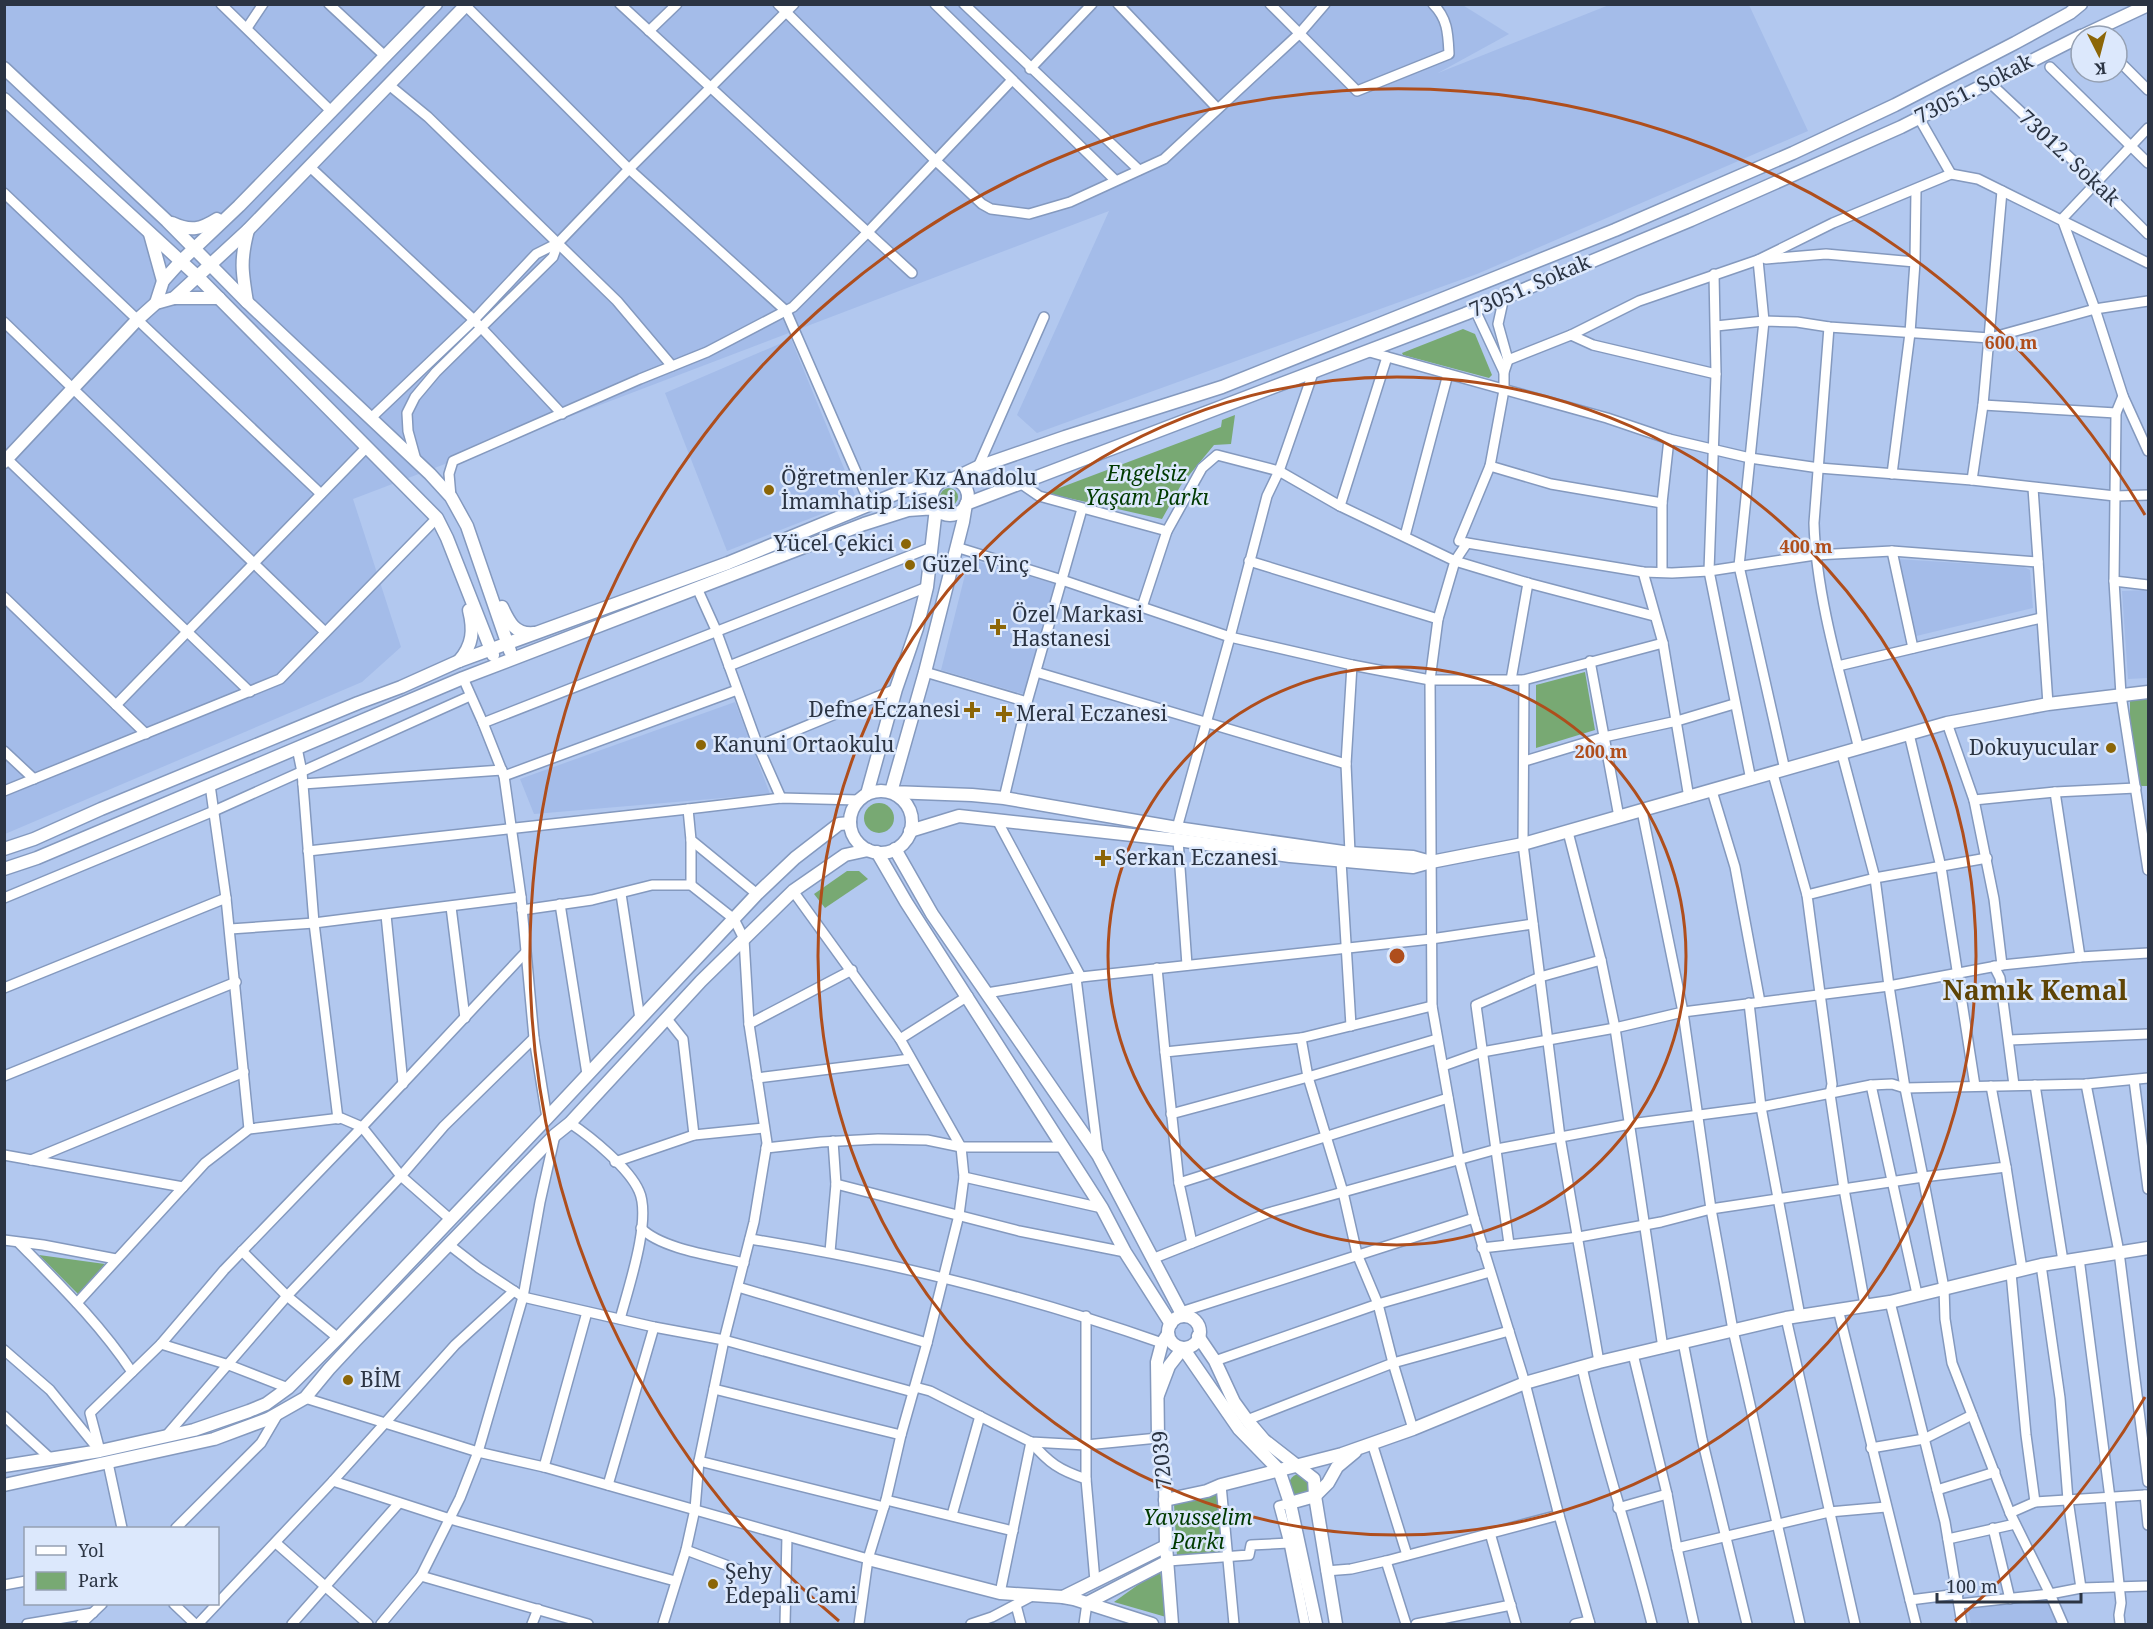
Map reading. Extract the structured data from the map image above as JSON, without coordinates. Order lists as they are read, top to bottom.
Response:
{
  "streets": {
    "main road": ["73051. Sokak", "72039"],
    "street": ["73012. Sokak"]
  },
  "crossings": [
    ["73051. Sokak", "73012. Sokak"]
  ],
  "districts": ["Namık Kemal"],
  "parks": ["Engelsiz Yaşam Parkı", "Yavusselim Parkı"],
  "places": {
    "other": [
      "Öğretmenler Kız Anadolu İmamhatip Lisesi",
      "Yücel Çekici",
      "Güzel Vinç",
      "Kanuni Ortaokulu",
      "Dokuyucular",
      "BİM",
      "Şehy Edepali Cami"
    ],
    "health": [
      "Özel Markasi Hastanesi",
      "Defne Eczanesi",
      "Meral Eczanesi",
      "Serkan Eczanesi"
    ]
  },
  "legend": ["Yol", "Park"],
  "scale_bar": "100 m",
  "north": "bottom",
  "rings": ["600 m", "400 m", "200 m"]
}
